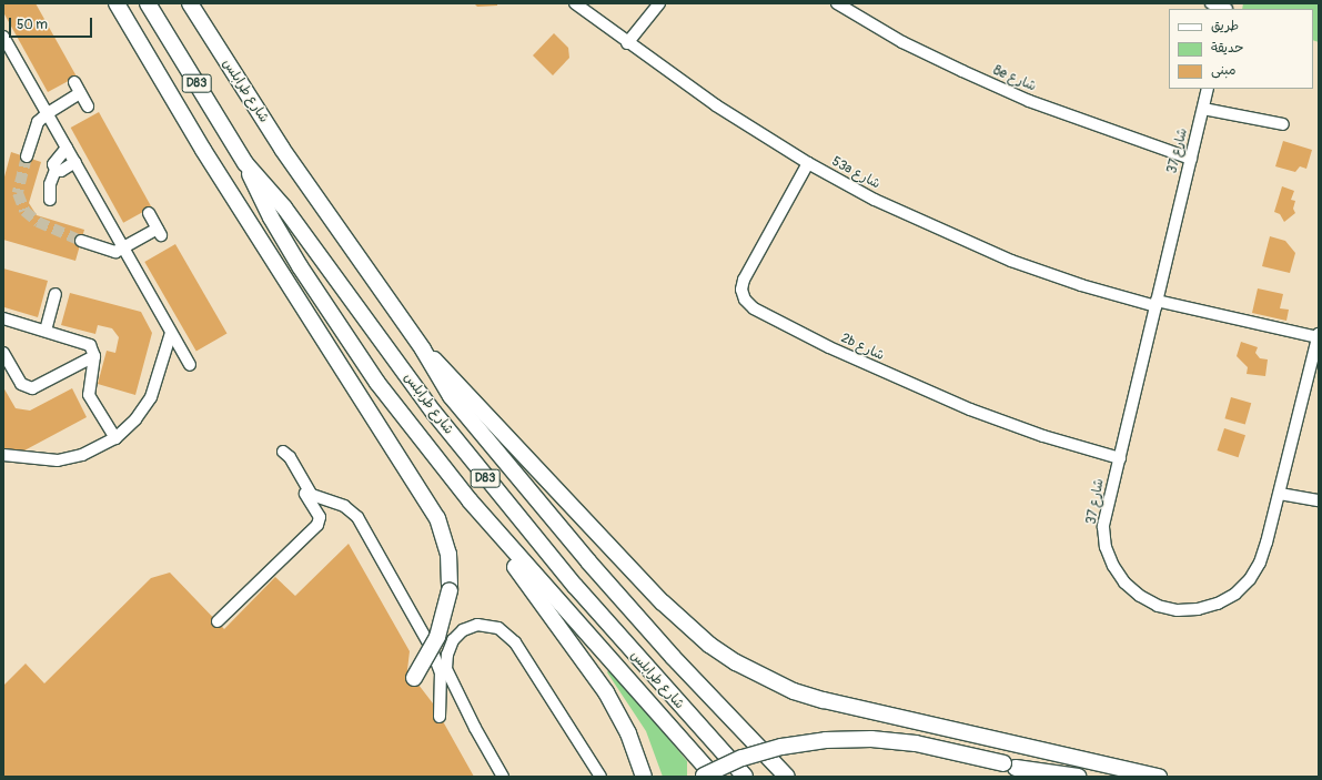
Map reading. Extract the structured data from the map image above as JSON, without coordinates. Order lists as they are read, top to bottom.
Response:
{
  "streets": {
    "highway": ["D83", "شارع طرابلس"],
    "street": [
      "8e شارع",
      "شارع 37",
      "53a شارع",
      "2b شارع"
    ]
  },
  "crossings": [
    ["8e شارع", "شارع 37"],
    ["شارع 37", "53a شارع"],
    ["شارع 37", "2b شارع"],
    ["53a شارع", "2b شارع"]
  ],
  "legend": ["طريق", "حديقة", "مبنى"],
  "scale_bar": "50 m"
}
